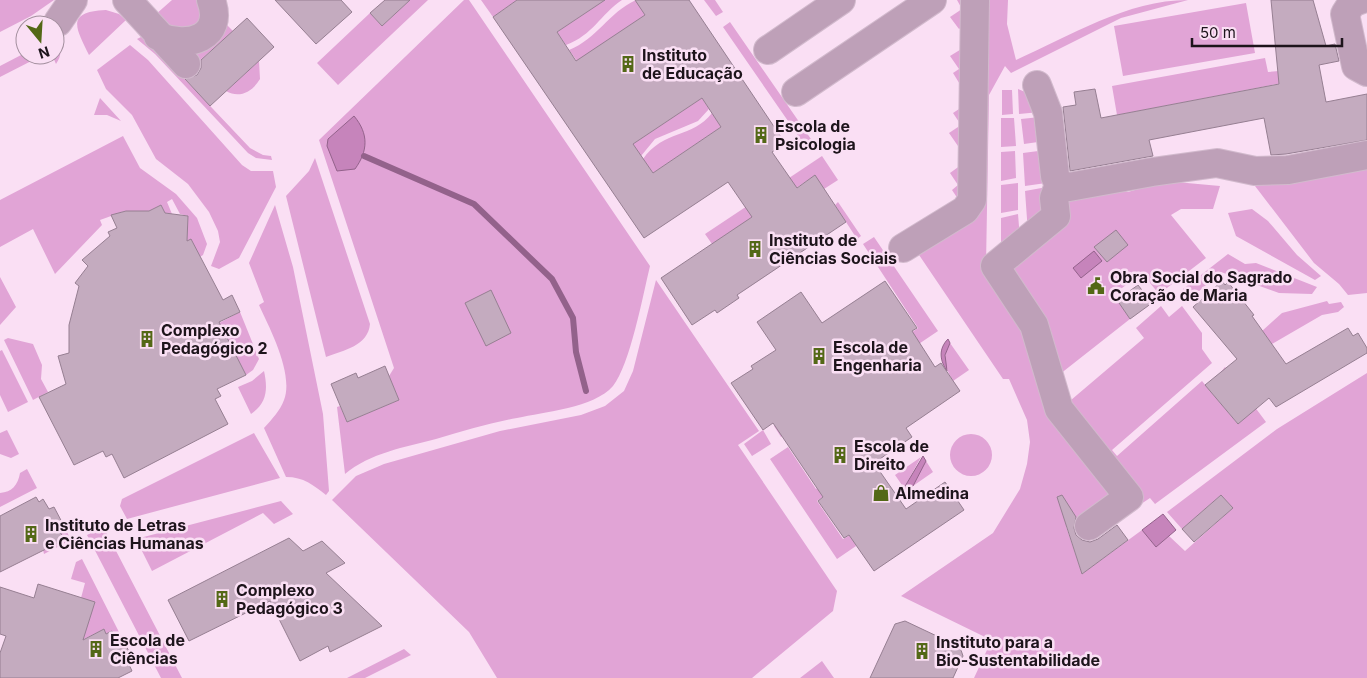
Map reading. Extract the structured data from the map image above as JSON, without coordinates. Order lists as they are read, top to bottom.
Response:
{
  "places": {
    "building": [
      "Instituto de Educação",
      "Escola de Psicologia",
      "Instituto de Ciências Sociais",
      "Complexo Pedagógico 2",
      "Escola de Engenharia",
      "Escola de Direito",
      "Instituto de Letras e Ciências Humanas",
      "Complexo Pedagógico 3",
      "Escola de Ciências",
      "Instituto para a Bio-Sustentabilidade"
    ],
    "public building": ["Obra Social do Sagrado Coração de Maria"],
    "shop": ["Almedina"]
  },
  "scale_bar": "50 m",
  "north": "bottom"
}
